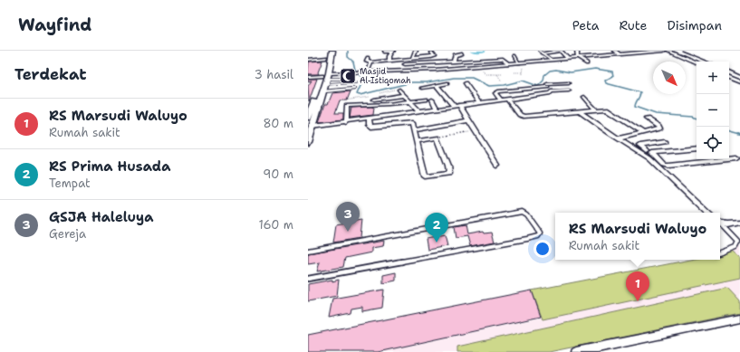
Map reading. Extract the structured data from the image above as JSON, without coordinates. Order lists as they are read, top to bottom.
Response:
{
  "places": {
    "mosque": ["Masjid Al-Istiqomah"]
  },
  "north": "bottom right",
  "page": {
    "header": "Wayfind",
    "nav": ["Peta", "Rute", "Disimpan"],
    "heading": ["Terdekat", "3 hasil"],
    "map_buttons": ["+", "−"],
    "list": [
      {
        "mark": "1",
        "name": "RS Marsudi Waluyo",
        "note": "Rumah sakit",
        "value": "80 m"
      },
      {
        "mark": "2",
        "name": "RS Prima Husada",
        "note": "Tempat",
        "value": "90 m"
      },
      {
        "mark": "3",
        "name": "GSJA Haleluya",
        "note": "Gereja",
        "value": "160 m"
      }
    ],
    "pins": ["3", "2", "1"],
    "popup": ["RS Marsudi Waluyo", "Rumah sakit"]
  }
}
